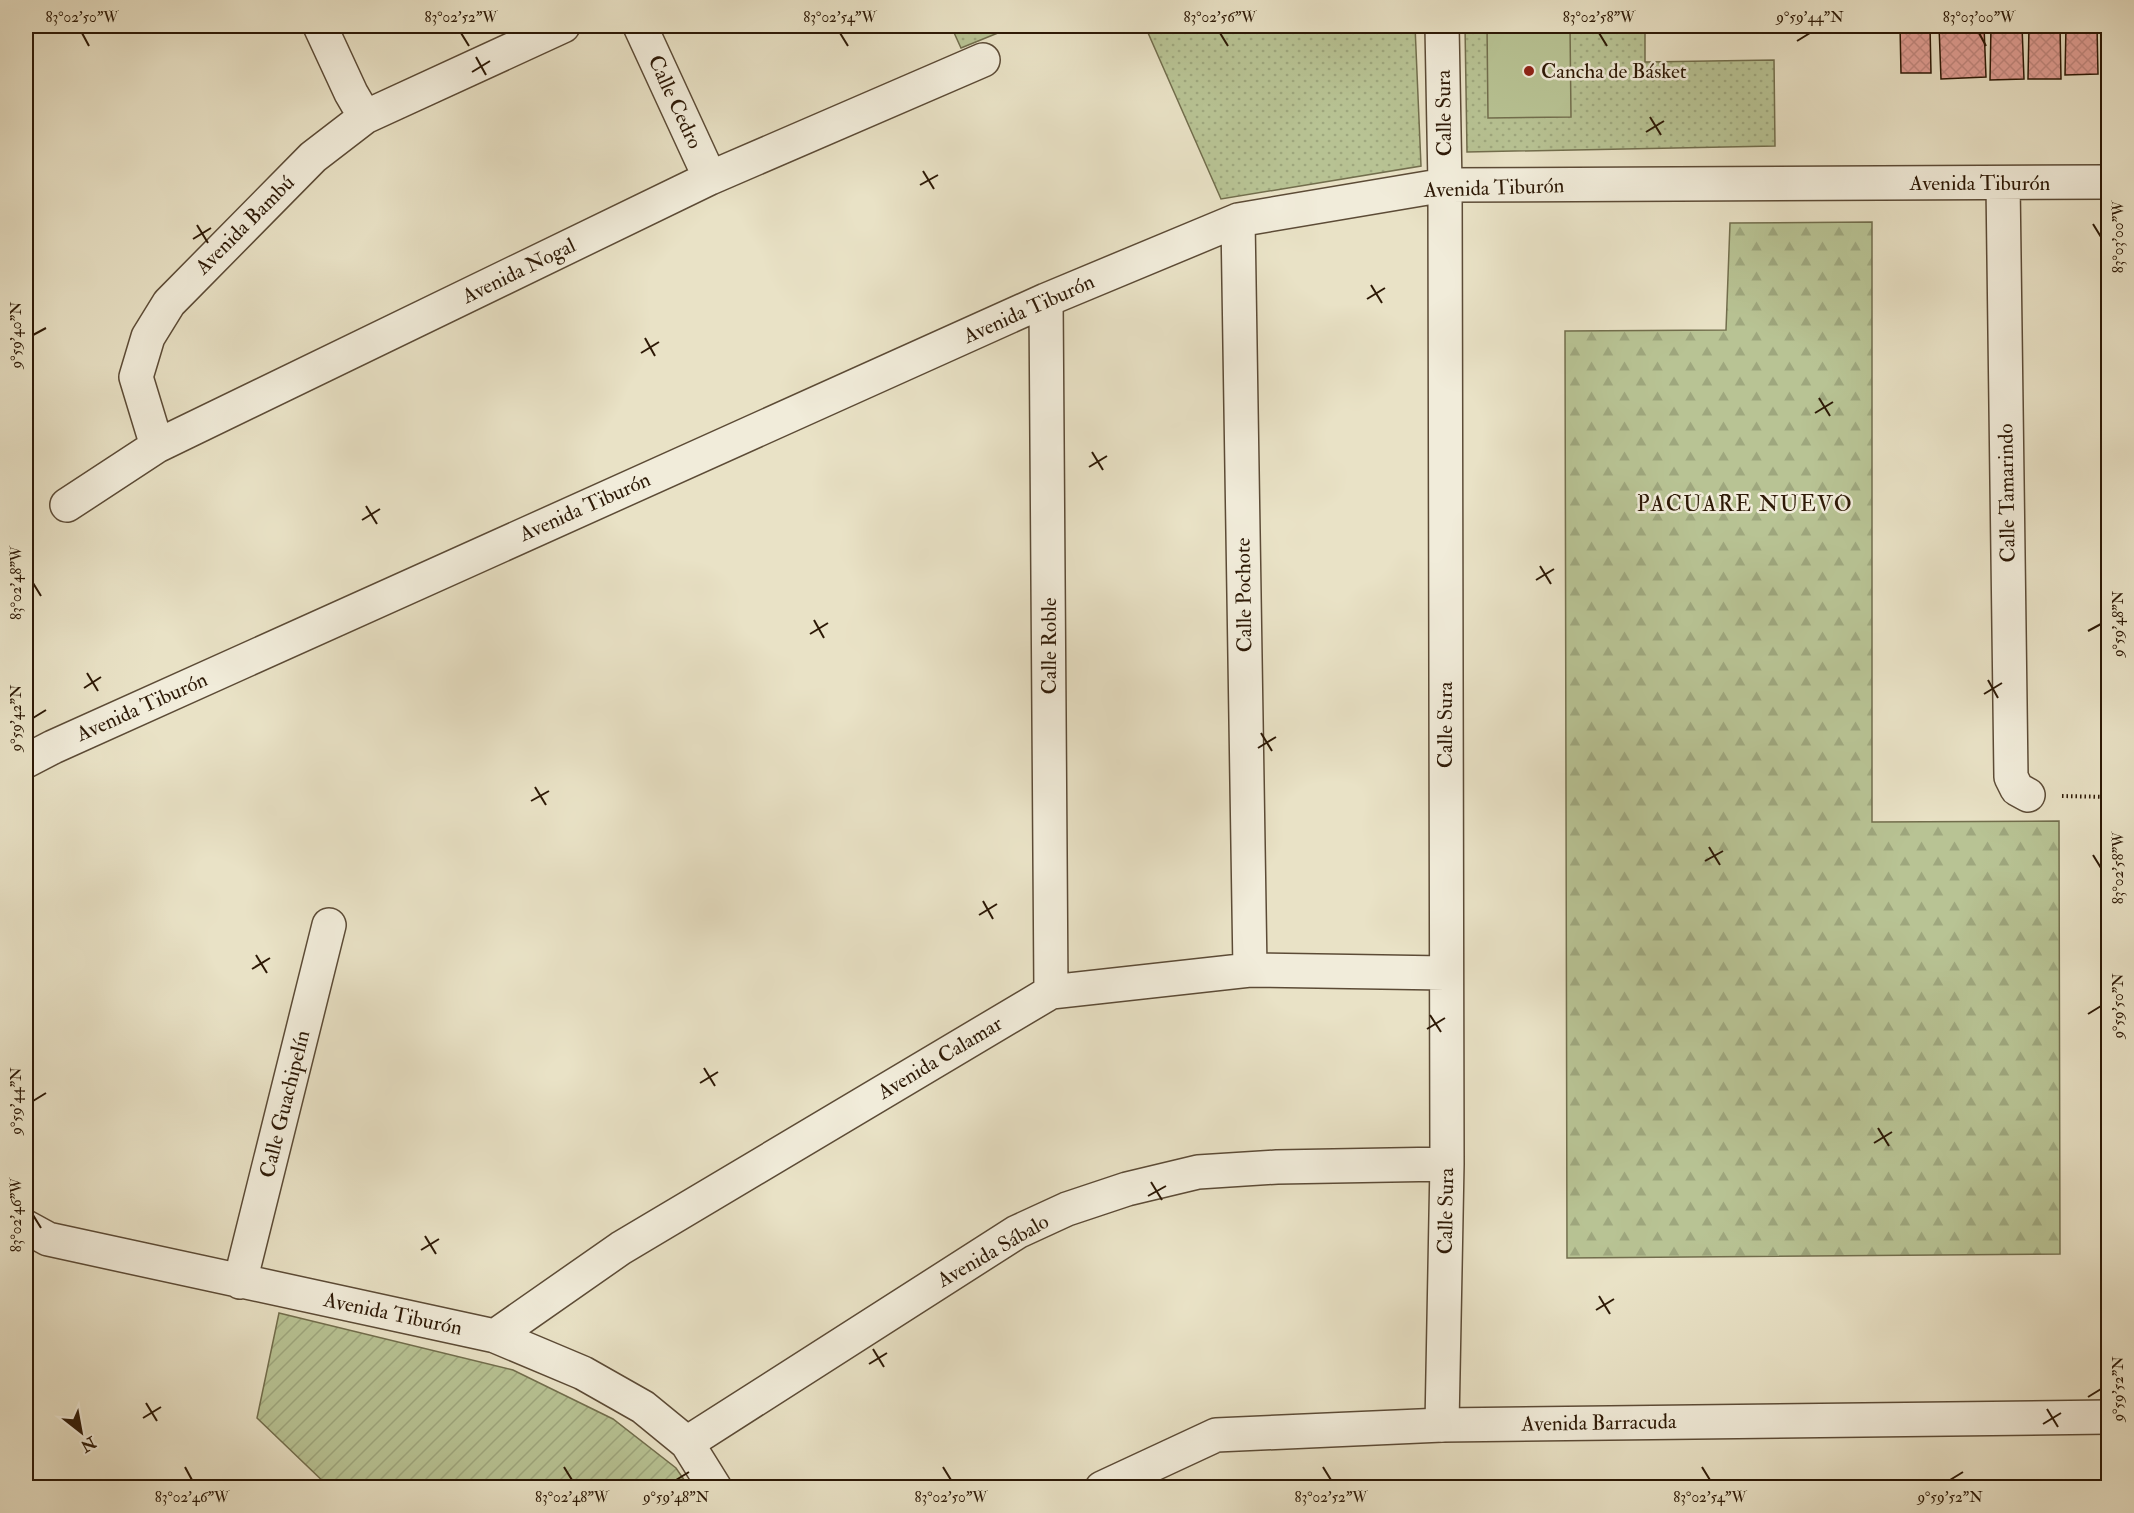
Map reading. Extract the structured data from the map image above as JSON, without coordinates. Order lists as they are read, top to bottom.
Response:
{
  "streets": {
    "street": [
      "Calle Cedro",
      "Calle Sura",
      "Avenida Tiburón",
      "Avenida Bambú",
      "Avenida Nogal",
      "Calle Tamarindo",
      "Calle Pochote",
      "Calle Roble",
      "Avenida Calamar",
      "Calle Guachipelín",
      "Avenida Sábalo",
      "Avenida Barracuda"
    ]
  },
  "crossings": [
    ["Calle Cedro", "Avenida Nogal"],
    ["Calle Sura", "Avenida Tiburón"],
    ["Calle Sura", "Avenida Calamar"],
    ["Calle Sura", "Avenida Sábalo"],
    ["Calle Sura", "Avenida Barracuda"],
    ["Avenida Tiburón", "Calle Tamarindo"],
    ["Avenida Tiburón", "Calle Pochote"],
    ["Avenida Tiburón", "Calle Roble"],
    ["Avenida Tiburón", "Avenida Calamar"],
    ["Avenida Tiburón", "Calle Guachipelín"],
    ["Avenida Tiburón", "Avenida Sábalo"],
    ["Avenida Bambú", "Avenida Nogal"],
    ["Calle Pochote", "Avenida Calamar"],
    ["Calle Roble", "Avenida Calamar"]
  ],
  "districts": ["PACUARE NUEVO"],
  "places": ["Cancha de Básket"],
  "north": "bottom right",
  "coordinates": [
    "83°02'50\"W",
    "83°02'52\"W",
    "83°02'54\"W",
    "83°02'56\"W",
    "83°02'58\"W",
    "9°59'44\"N",
    "83°03'00\"W",
    "9°59'40\"N",
    "83°02'48\"W",
    "9°59'48\"N",
    "9°59'42\"N",
    "9°59'50\"N",
    "83°02'46\"W",
    "9°59'52\"N"
  ]
}
